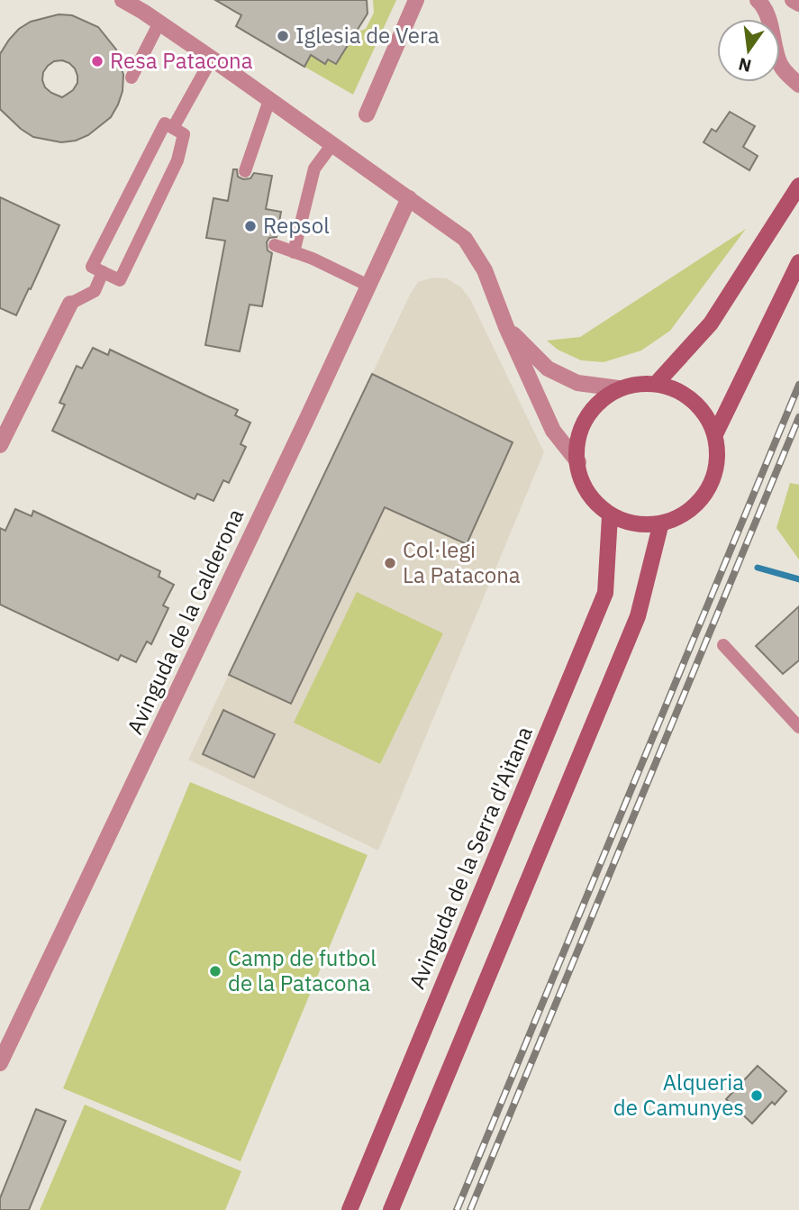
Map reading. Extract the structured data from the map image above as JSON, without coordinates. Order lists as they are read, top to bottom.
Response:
{
  "streets": {
    "main road": ["Avinguda de la Serra d'Aitana"],
    "street": ["Avinguda de la Calderona"]
  },
  "places": [
    "Iglesia de Vera",
    "Resa Patacona",
    "Repsol",
    "Col·legi La Patacona",
    "Camp de futbol de la Patacona",
    "Alqueria de Camunyes"
  ],
  "north": "bottom"
}
